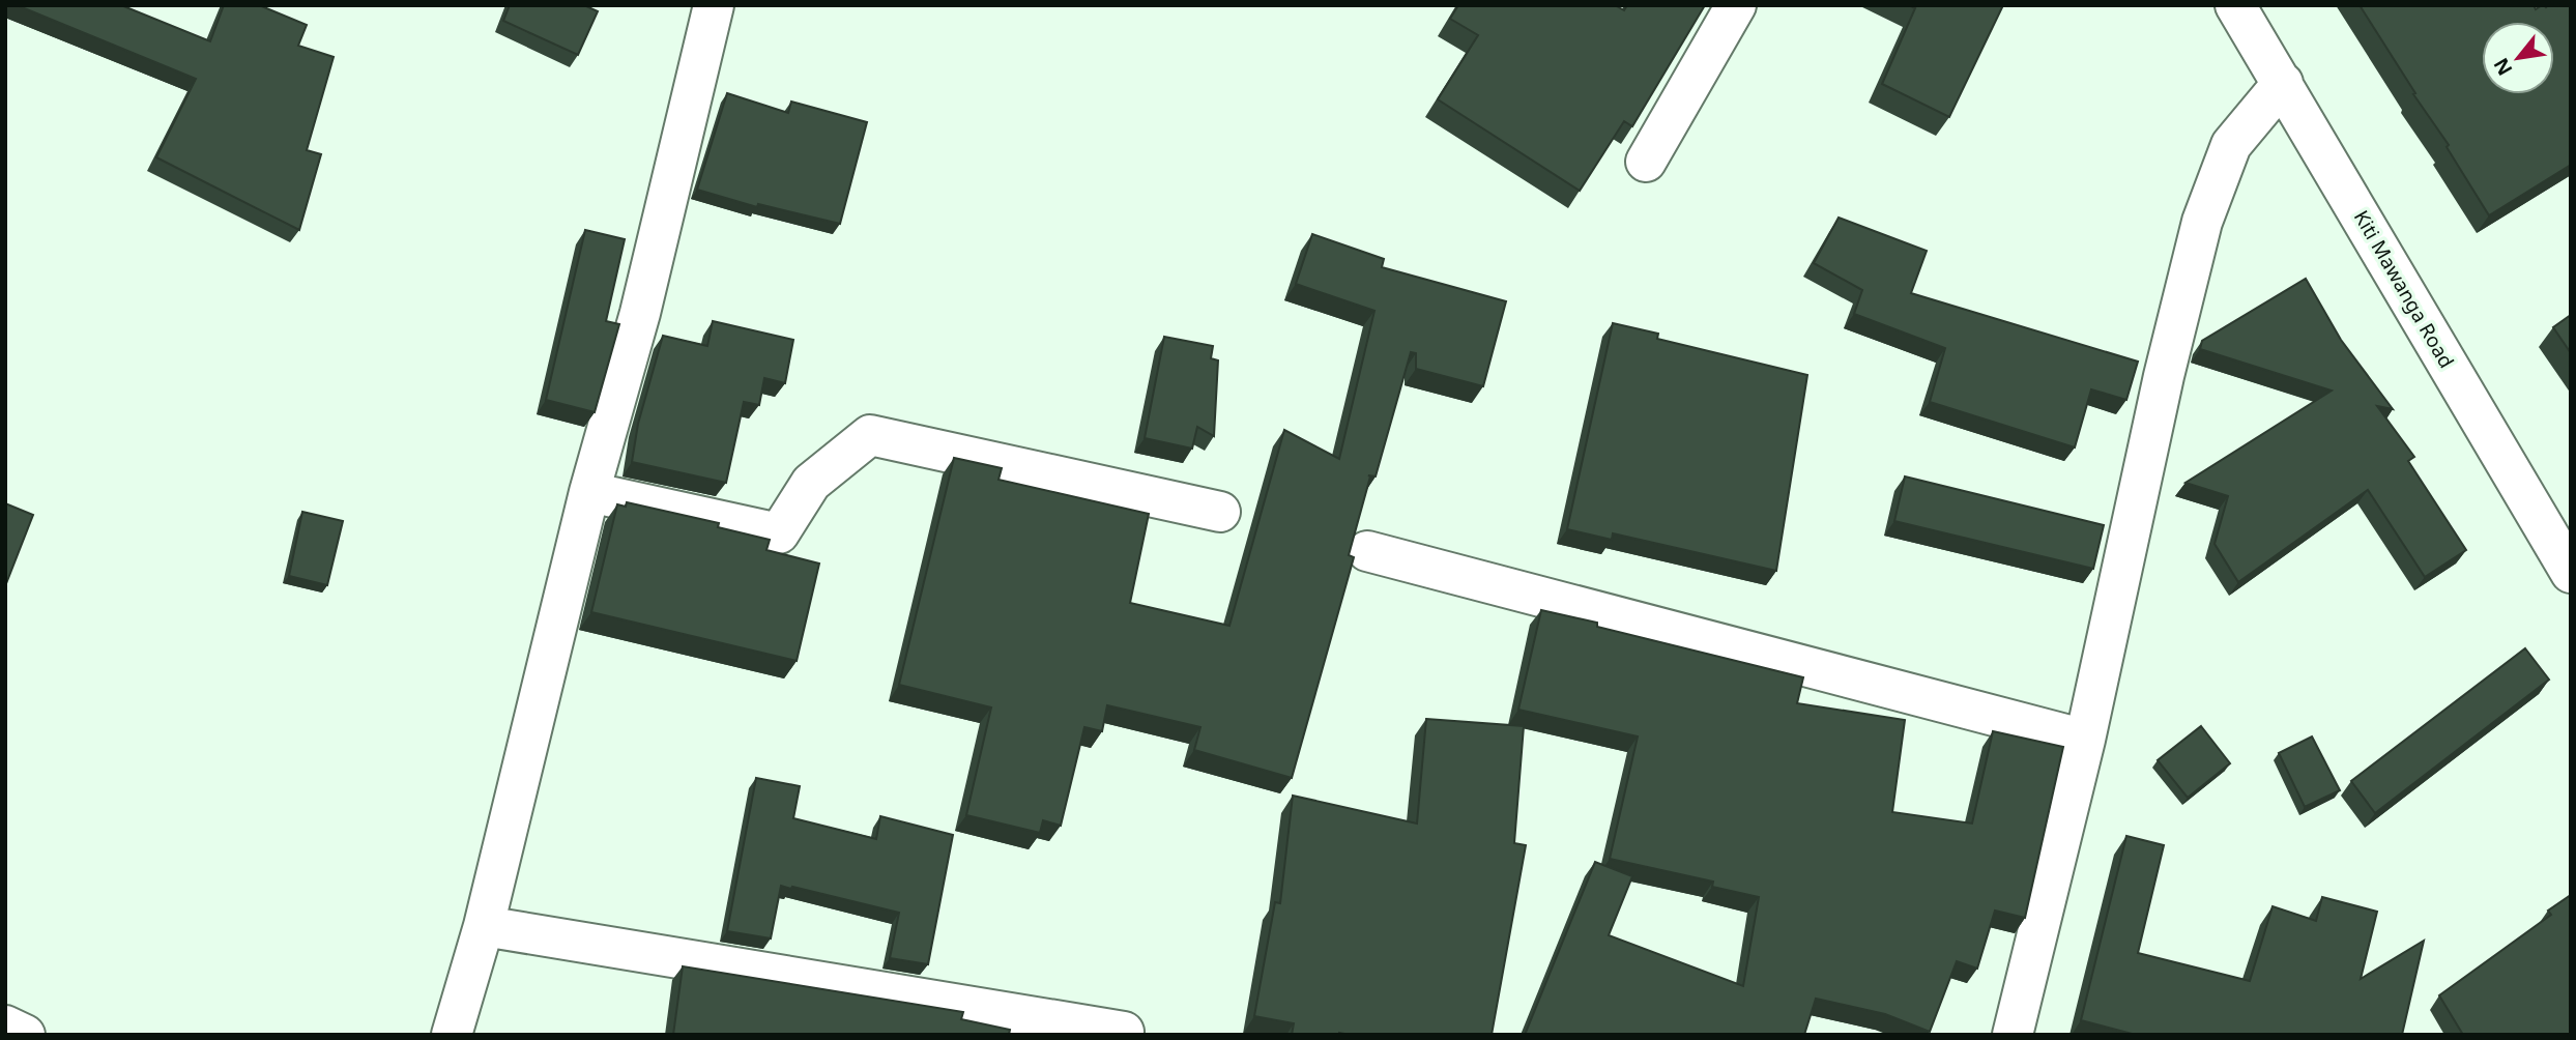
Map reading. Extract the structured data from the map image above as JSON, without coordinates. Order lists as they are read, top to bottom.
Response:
{
  "streets": {
    "street": ["Kiti Mawanga Road"]
  },
  "north": "bottom left"
}
